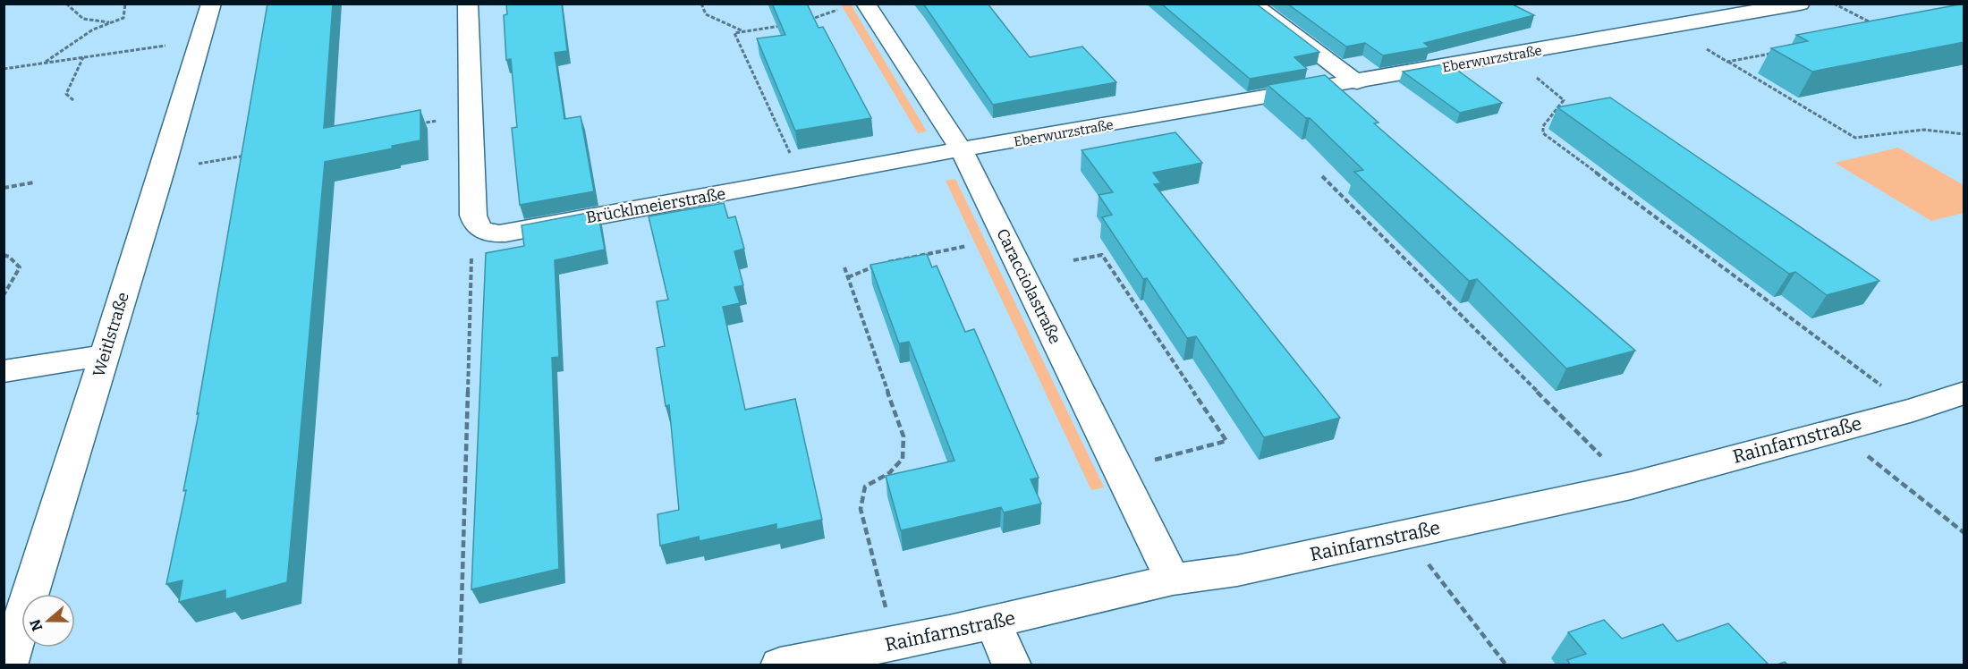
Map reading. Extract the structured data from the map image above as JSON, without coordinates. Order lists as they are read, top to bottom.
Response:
{
  "streets": {
    "street": [
      "Eberwurzstraße",
      "Brücklmeierstraße",
      "Caracciolastraße",
      "Weitlstraße",
      "Rainfarnstraße"
    ]
  },
  "crossings": [
    ["Eberwurzstraße", "Brücklmeierstraße"],
    ["Eberwurzstraße", "Caracciolastraße"],
    ["Brücklmeierstraße", "Caracciolastraße"],
    ["Caracciolastraße", "Rainfarnstraße"]
  ],
  "north": "left"
}
